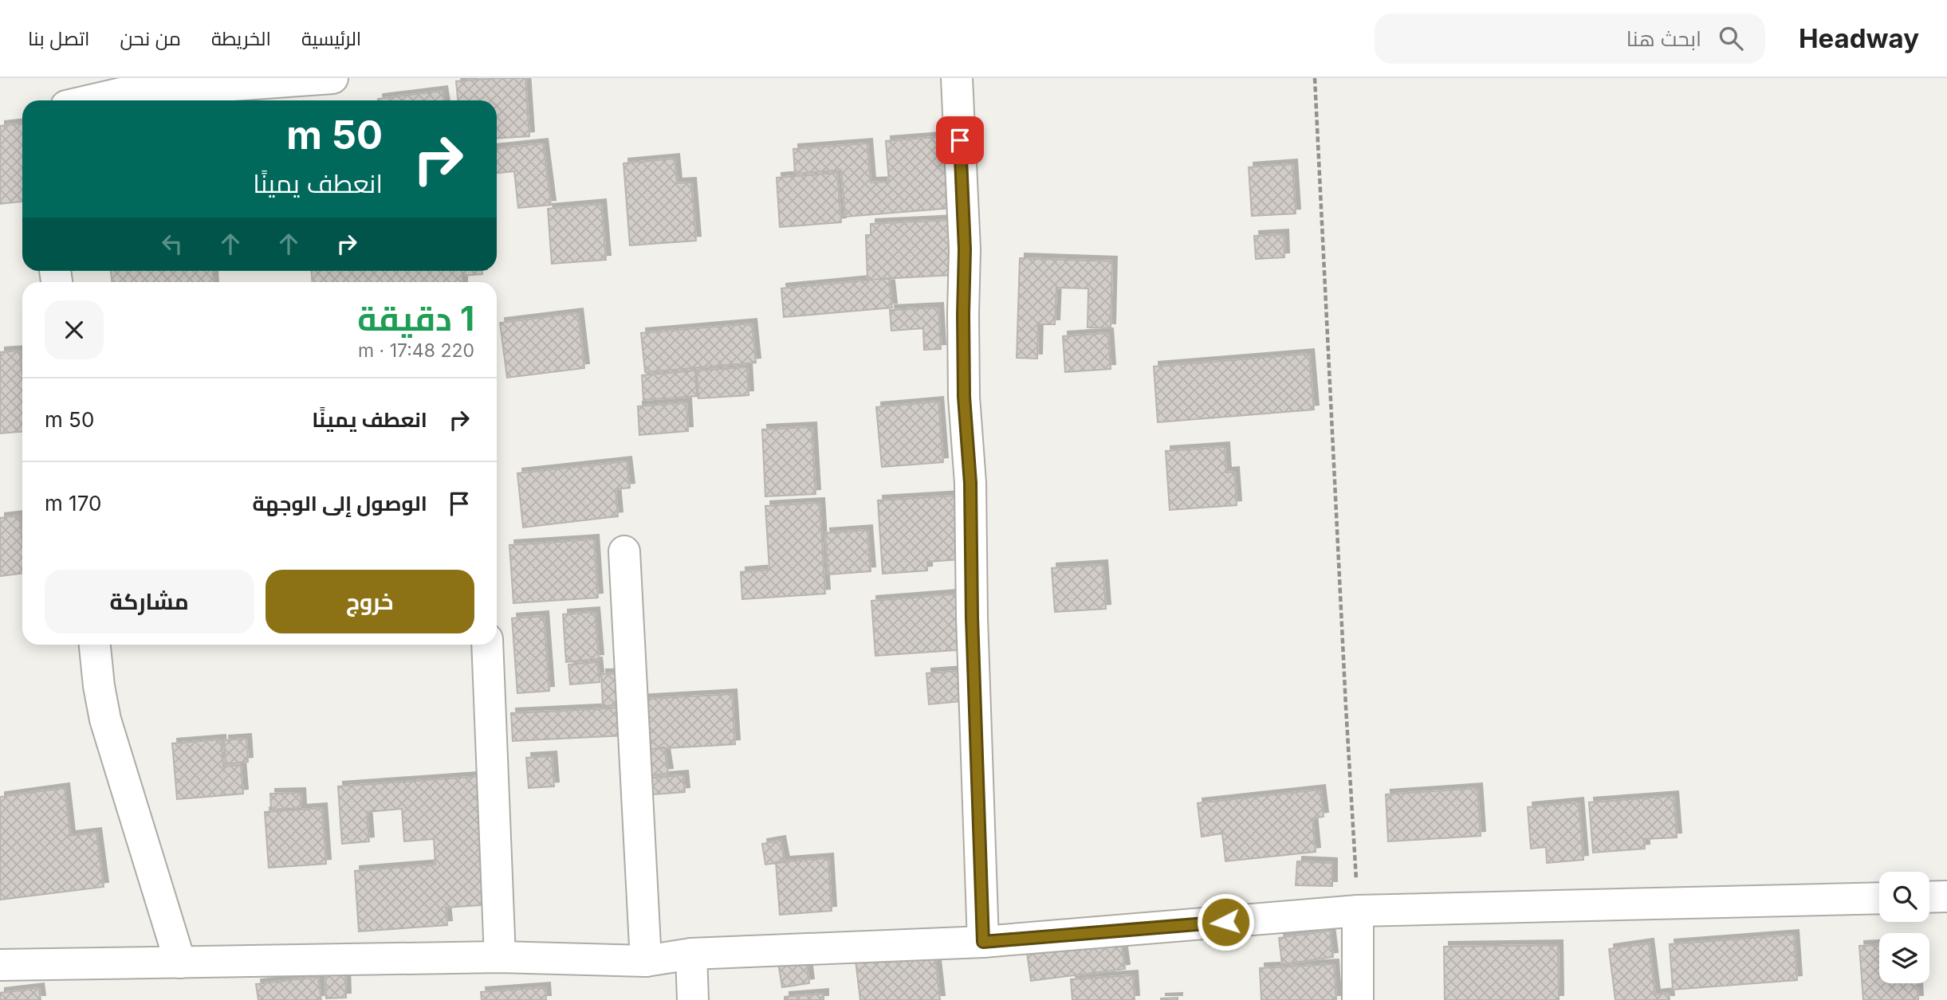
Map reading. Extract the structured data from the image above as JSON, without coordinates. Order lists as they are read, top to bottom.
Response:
{
  "page": {
    "header": "Headway",
    "search": "ابحث هنا",
    "nav": [
      "الرئيسية",
      "الخريطة",
      "من نحن",
      "اتصل بنا"
    ],
    "turn": ["50 m", "انعطف يمينًا"],
    "heading": ["1 دقيقة", "220 m · 17:48"],
    "list": [
      {
        "name": "انعطف يمينًا",
        "value": "50 m"
      },
      {
        "name": "الوصول إلى الوجهة",
        "value": "170 m"
      }
    ],
    "buttons": ["خروج", "مشاركة"]
  }
}
